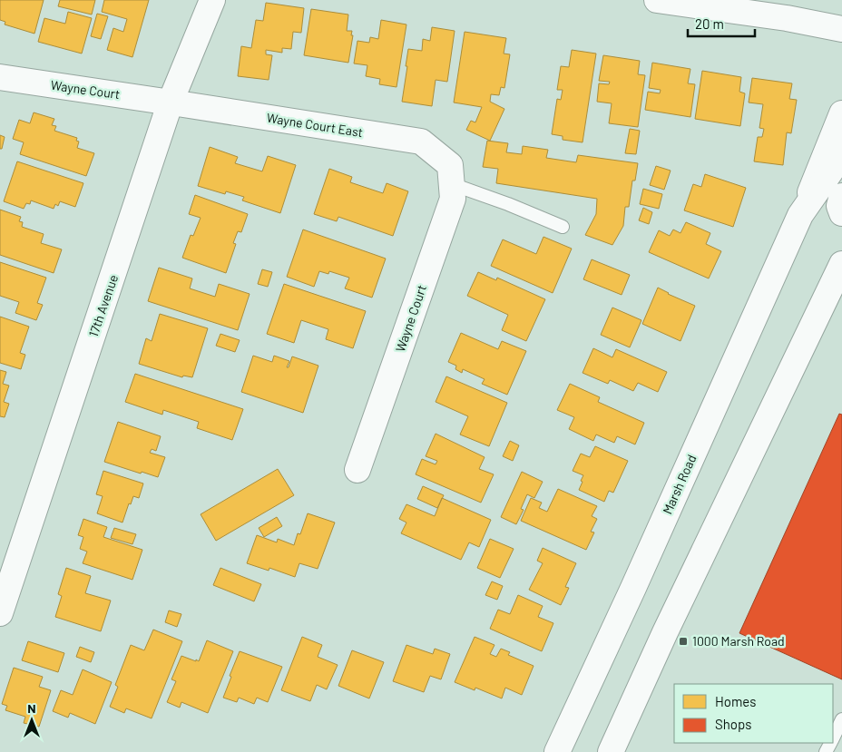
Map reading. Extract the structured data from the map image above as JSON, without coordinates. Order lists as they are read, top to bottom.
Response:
{
  "streets": {
    "street": [
      "Wayne Court",
      "Wayne Court East",
      "17th Avenue",
      "Marsh Road"
    ]
  },
  "crossings": [
    ["Wayne Court", "Wayne Court East"],
    ["Wayne Court", "17th Avenue"],
    ["Wayne Court East", "17th Avenue"]
  ],
  "places": {
    "transit": ["1000 Marsh Road"]
  },
  "legend": ["Homes", "Shops"],
  "scale_bar": "20 m",
  "north": "top"
}
